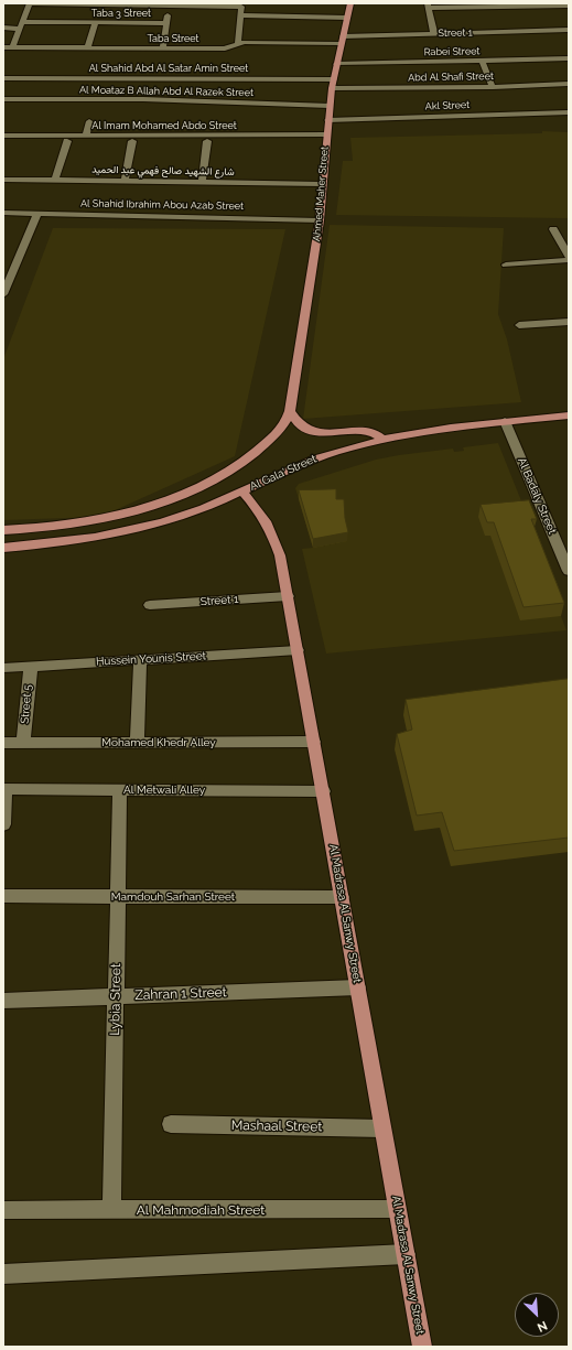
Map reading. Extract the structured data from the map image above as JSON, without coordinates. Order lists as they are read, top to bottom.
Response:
{
  "streets": {
    "main road": ["Ahmed Maher Street", "Al Gala' Street", "Al Madrasa Al Sanwy Street"],
    "street": [
      "Taba 3 Street",
      "Street 1",
      "Taba Street",
      "Rabei Street",
      "Al Shahid Abd Al Satar Amin Street",
      "Abd Al Shafi Street",
      "Al Moataz B Allah Abd Al Razek Street",
      "Akl Street",
      "Al Imam Mohamed Abdo Street",
      "شارع الشهيد صالح فهمي عبد الحميد",
      "Al Shahid Ibrahim Abou Azab Street",
      "Al Badaly Street",
      "Hussein Younis Street",
      "Street 5",
      "Mohamed Khedr Alley",
      "Al Metwali Alley",
      "Mamdouh Sarhan Street",
      "Zahran 1 Street",
      "Lybia Street",
      "Mashaal Street",
      "Al Mahmodiah Street"
    ]
  },
  "crossings": [
    ["Street 1", "Taba Street"],
    ["Street 1", "Ahmed Maher Street"],
    ["Street 1", "Al Madrasa Al Sanwy Street"],
    ["Taba Street", "Ahmed Maher Street"],
    ["Rabei Street", "Ahmed Maher Street"],
    ["Al Shahid Abd Al Satar Amin Street", "Al Moataz B Allah Abd Al Razek Street"],
    ["Al Shahid Abd Al Satar Amin Street", "Ahmed Maher Street"],
    ["Abd Al Shafi Street", "Ahmed Maher Street"],
    ["Al Moataz B Allah Abd Al Razek Street", "Ahmed Maher Street"],
    ["Akl Street", "Ahmed Maher Street"],
    ["Al Imam Mohamed Abdo Street", "Ahmed Maher Street"],
    ["شارع الشهيد صالح فهمي عبد الحميد", "Ahmed Maher Street"],
    ["Ahmed Maher Street", "Al Shahid Ibrahim Abou Azab Street"],
    ["Al Gala' Street", "Al Badaly Street"],
    ["Al Gala' Street", "Al Madrasa Al Sanwy Street"],
    ["Hussein Younis Street", "Street 5"],
    ["Hussein Younis Street", "Al Madrasa Al Sanwy Street"],
    ["Street 5", "Mohamed Khedr Alley"],
    ["Mohamed Khedr Alley", "Al Madrasa Al Sanwy Street"],
    ["Al Metwali Alley", "Al Madrasa Al Sanwy Street"],
    ["Al Metwali Alley", "Lybia Street"],
    ["Mamdouh Sarhan Street", "Al Madrasa Al Sanwy Street"],
    ["Mamdouh Sarhan Street", "Lybia Street"],
    ["Al Madrasa Al Sanwy Street", "Zahran 1 Street"],
    ["Al Madrasa Al Sanwy Street", "Mashaal Street"],
    ["Al Madrasa Al Sanwy Street", "Al Mahmodiah Street"],
    ["Zahran 1 Street", "Lybia Street"],
    ["Lybia Street", "Al Mahmodiah Street"]
  ],
  "north": "bottom right"
}
